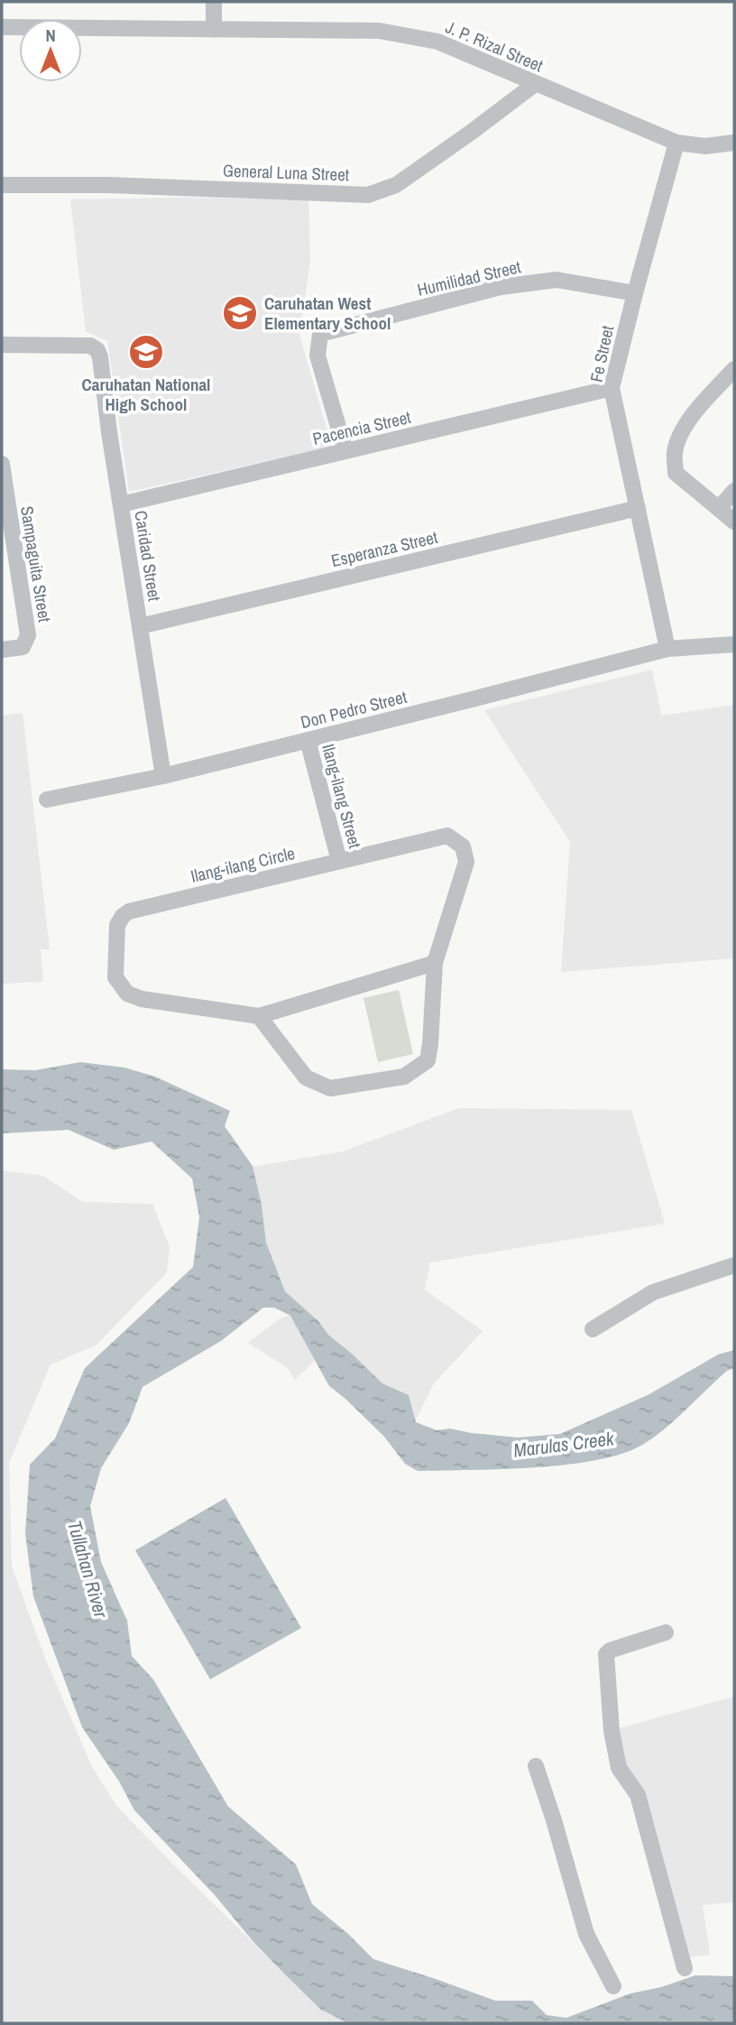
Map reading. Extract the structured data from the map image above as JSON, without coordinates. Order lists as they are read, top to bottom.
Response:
{
  "streets": {
    "street": [
      "J. P. Rizal Street",
      "General Luna Street",
      "Humilidad Street",
      "Fe Street",
      "Pacencia Street",
      "Esperanza Street",
      "Caridad Street",
      "Sampaguita Street",
      "Don Pedro Street",
      "Ilang-ilang Street",
      "Ilang-ilang Circle"
    ]
  },
  "crossings": [
    ["J. P. Rizal Street", "General Luna Street"],
    ["J. P. Rizal Street", "Fe Street"],
    ["Humilidad Street", "Fe Street"],
    ["Humilidad Street", "Pacencia Street"],
    ["Fe Street", "Pacencia Street"],
    ["Fe Street", "Esperanza Street"],
    ["Fe Street", "Don Pedro Street"],
    ["Pacencia Street", "Caridad Street"],
    ["Esperanza Street", "Caridad Street"],
    ["Caridad Street", "Don Pedro Street"],
    ["Don Pedro Street", "Ilang-ilang Street"],
    ["Ilang-ilang Street", "Ilang-ilang Circle"]
  ],
  "water": ["Marulas Creek", "Tullahan River"],
  "places": {
    "school or university": ["Caruhatan West Elementary School", "Caruhatan National High School"]
  },
  "north": "top"
}
